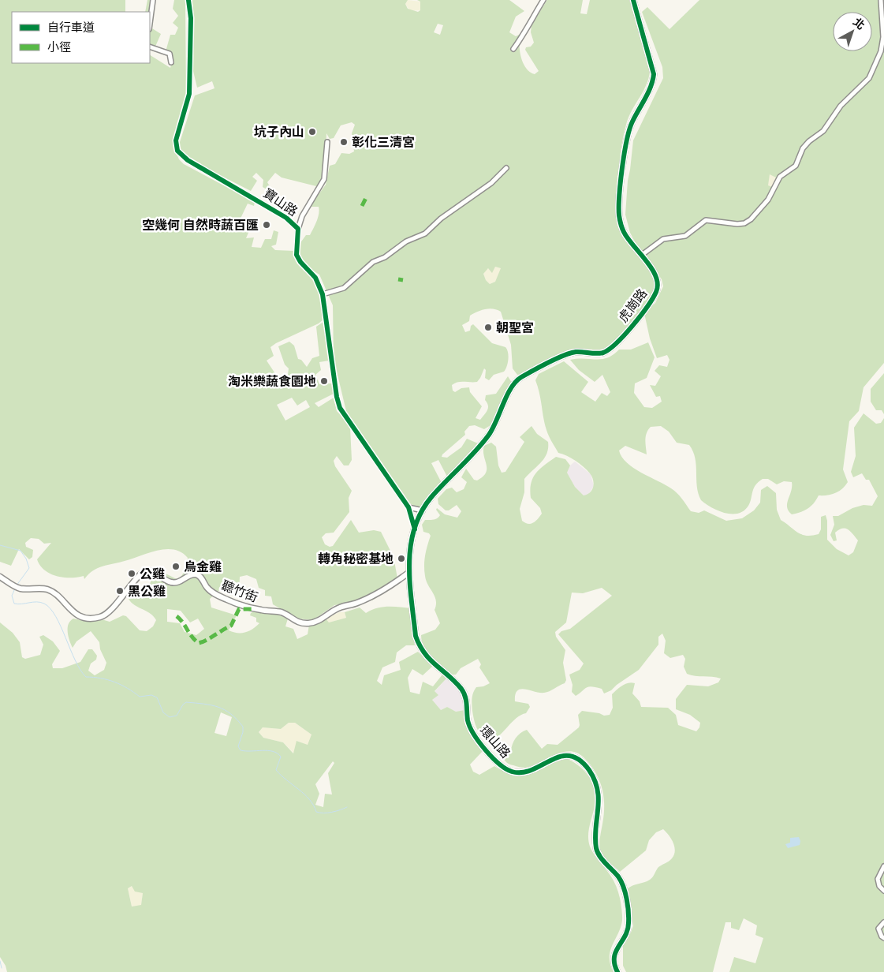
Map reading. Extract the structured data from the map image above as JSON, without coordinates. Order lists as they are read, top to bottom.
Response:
{
  "streets": {
    "main road": ["虎崗路", "環山路"],
    "street": ["寶山路", "聽竹街"]
  },
  "crossings": [
    ["寶山路", "環山路"],
    ["虎崗路", "環山路"],
    ["聽竹街", "環山路"]
  ],
  "places": [
    "坑子內山",
    "彰化三清宮",
    "空幾何 自然時蔬百匯",
    "朝聖宮",
    "淘米樂蔬食園地",
    "轉角秘密基地",
    "烏金雞",
    "公雞",
    "黑公雞"
  ],
  "legend": ["自行車道", "小徑"],
  "north": "top right"
}
